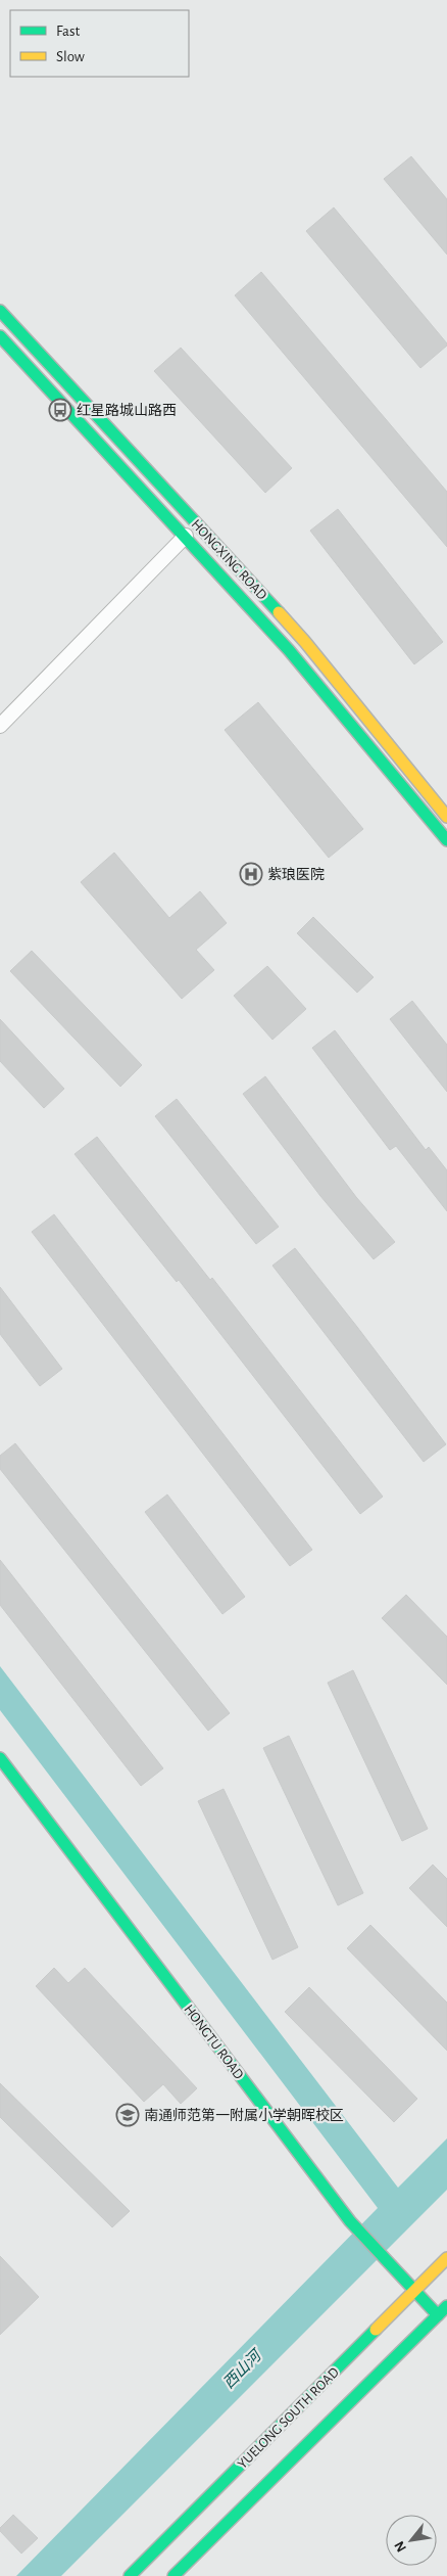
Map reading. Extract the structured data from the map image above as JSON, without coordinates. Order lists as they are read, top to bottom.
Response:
{
  "streets": {
    "main road": ["HONGXING ROAD", "HONGTU ROAD", "YUELONG SOUTH ROAD"]
  },
  "crossings": [
    ["HONGTU ROAD", "YUELONG SOUTH ROAD"]
  ],
  "water": ["西山河"],
  "places": {
    "bus stop": ["红星路城山路西"],
    "hospital": ["紫琅医院"],
    "school or university": ["南通师范第一附属小学朝晖校区"]
  },
  "legend": ["Fast", "Slow"],
  "north": "bottom left"
}
